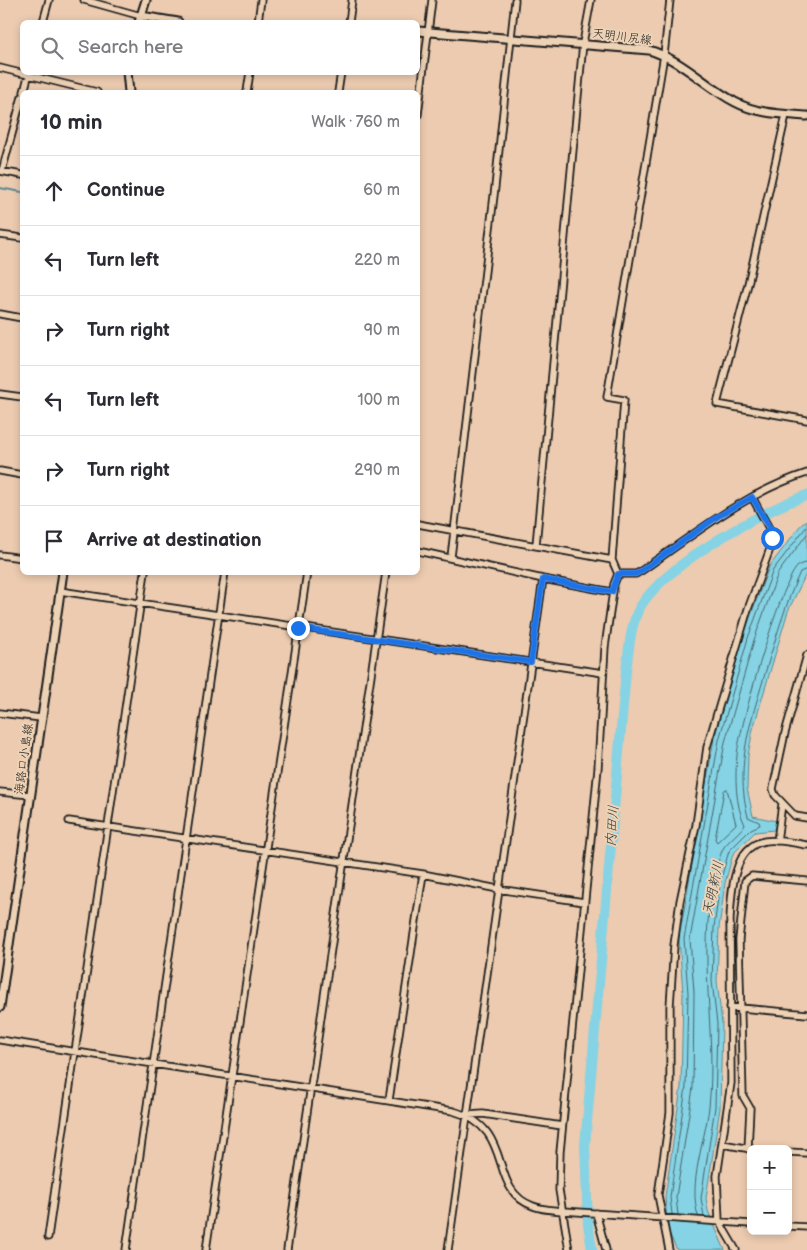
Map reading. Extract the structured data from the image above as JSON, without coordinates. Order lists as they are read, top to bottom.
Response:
{
  "streets": {
    "main road": ["天明川尻線", "海路口小島線"]
  },
  "water": ["内田川", "天明新川"],
  "page": {
    "search": "Search here",
    "heading": ["10 min", "Walk · 760 m"],
    "list": [
      ["Continue", "60 m"],
      ["Turn left", "220 m"],
      ["Turn right", "90 m"],
      ["Turn left", "100 m"],
      ["Turn right", "290 m"],
      "Arrive at destination"
    ],
    "map_buttons": ["+", "−"]
  }
}
